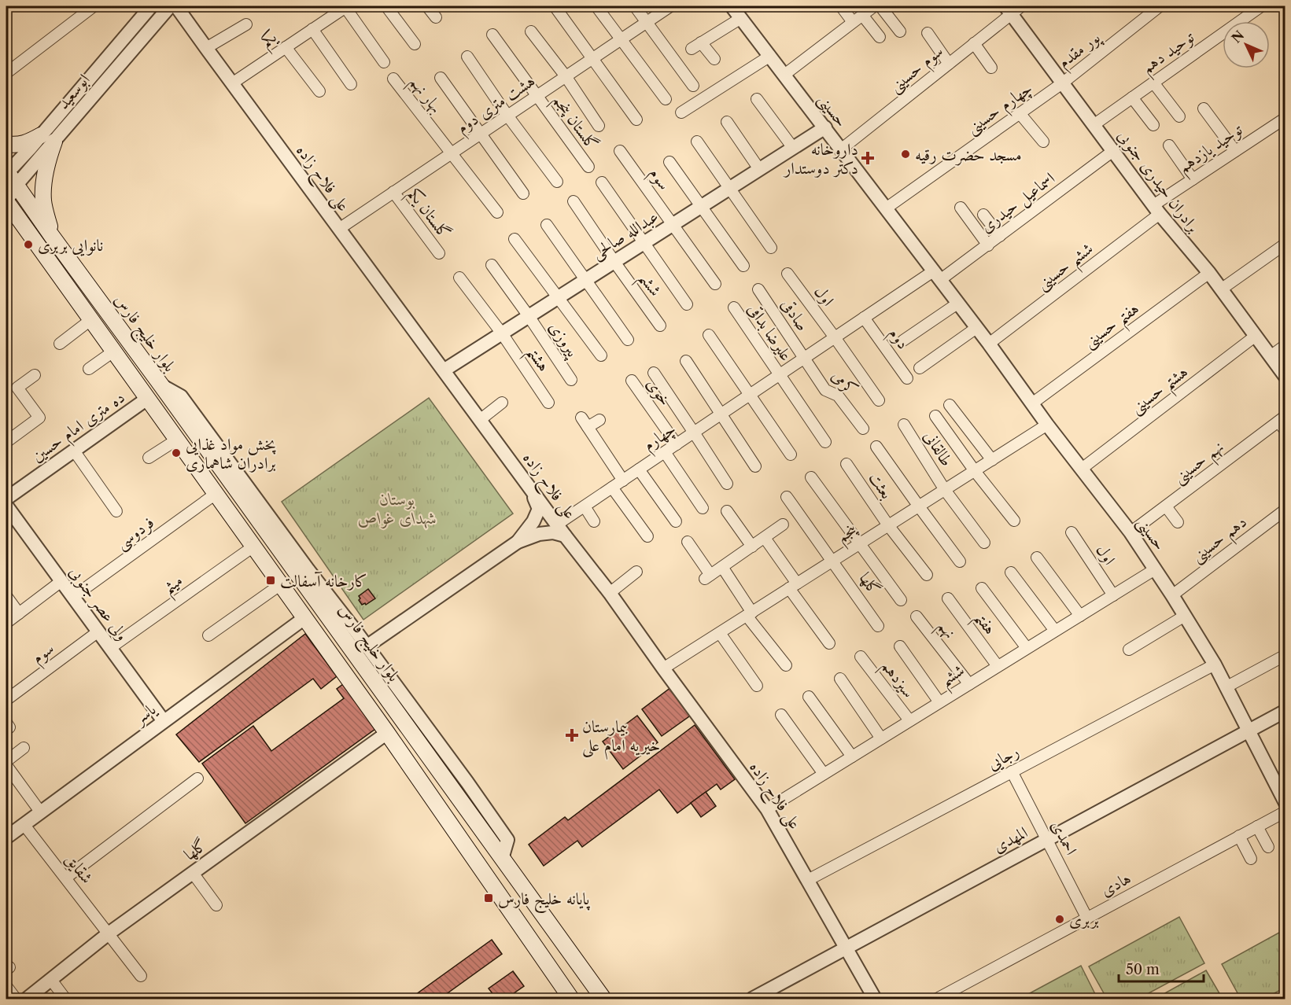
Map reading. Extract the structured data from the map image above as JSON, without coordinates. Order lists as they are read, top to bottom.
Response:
{
  "streets": {
    "main road": ["بلوار خلیج فارس"],
    "street": [
      "یکم",
      "پور مقدم",
      "توحید دهم",
      "سوم حسینی",
      "ابوسعید",
      "بهار نهم",
      "هشت متری دوم",
      "چهارم حسینی",
      "حسینی",
      "گلستان پنجم",
      "توحید یازدهم",
      "علی فلاح زاده",
      "سوم",
      "برادران حیدری جنوبی",
      "اسماعیل حیدری",
      "گلستان یکم",
      "عبدالله صالحی",
      "ششم حسینی",
      "ششم",
      "اول",
      "صادقی",
      "هفتم حسینی",
      "علیرضا بداقی",
      "دوم",
      "پیروزی",
      "هشتم",
      "کرمی",
      "هشتم حسینی",
      "خوی",
      "ده متری امام حسین",
      "چهارم",
      "طالقانی",
      "نهم حسینی",
      "بعثت",
      "فردوسی",
      "پنجم",
      "دهم حسینی",
      "میثم",
      "گلها",
      "ولی عصر جنوبی",
      "هفتم",
      "نهم",
      "سیزدهم",
      "یاسر",
      "رجایی",
      "احمدی",
      "المهدی",
      "شقایق",
      "هادی"
    ]
  },
  "crossings": [
    ["یکم", "علی فلاح زاده"],
    ["پور مقدم", "چهارم حسینی"],
    ["پور مقدم", "برادران حیدری جنوبی"],
    ["توحید دهم", "برادران حیدری جنوبی"],
    ["سوم حسینی", "حسینی"],
    ["سوم حسینی", "برادران حیدری جنوبی"],
    ["ابوسعید", "بلوار خلیج فارس"],
    ["بهار نهم", "هشت متری دوم"],
    ["هشت متری دوم", "گلستان پنجم"],
    ["هشت متری دوم", "علی فلاح زاده"],
    ["هشت متری دوم", "گلستان یکم"],
    ["چهارم حسینی", "حسینی"],
    ["چهارم حسینی", "برادران حیدری جنوبی"],
    ["حسینی", "اسماعیل حیدری"],
    ["حسینی", "عبدالله صالحی"],
    ["حسینی", "ششم حسینی"],
    ["حسینی", "ششم"],
    ["حسینی", "هفتم حسینی"],
    ["حسینی", "هشتم حسینی"],
    ["حسینی", "چهارم"],
    ["حسینی", "نهم حسینی"],
    ["حسینی", "پنجم"],
    ["حسینی", "دهم حسینی"],
    ["حسینی", "رجایی"],
    ["حسینی", "المهدی"],
    ["توحید یازدهم", "برادران حیدری جنوبی"],
    ["توحید یازدهم", "ششم حسینی"],
    ["علی فلاح زاده", "عبدالله صالحی"],
    ["علی فلاح زاده", "ششم"],
    ["علی فلاح زاده", "چهارم"],
    ["علی فلاح زاده", "پنجم"],
    ["علی فلاح زاده", "رجایی"],
    ["علی فلاح زاده", "المهدی"],
    ["سوم", "عبدالله صالحی"],
    ["سوم", "ولی عصر جنوبی"],
    ["برادران حیدری جنوبی", "اسماعیل حیدری"],
    ["برادران حیدری جنوبی", "ششم حسینی"],
    ["برادران حیدری جنوبی", "هفتم حسینی"],
    ["برادران حیدری جنوبی", "هشتم حسینی"],
    ["اسماعیل حیدری", "چهارم"],
    ["عبدالله صالحی", "ششم"],
    ["عبدالله صالحی", "پیروزی"],
    ["عبدالله صالحی", "هشتم"],
    ["ششم", "اول"],
    ["ششم", "هفتم"],
    ["ششم", "نهم"],
    ["ششم", "سیزدهم"],
    ["اول", "چهارم"],
    ["صادقی", "کرمی"],
    ["صادقی", "چهارم"],
    ["علیرضا بداقی", "چهارم"],
    ["دوم", "چهارم"],
    ["کرمی", "چهارم"],
    ["خوی", "چهارم"],
    ["طالقانی", "پنجم"],
    ["بعثت", "پنجم"],
    ["فردوسی", "ولی عصر جنوبی"],
    ["پنجم", "گلها"],
    ["میثم", "ولی عصر جنوبی"],
    ["گلها", "شقایق"],
    ["ولی عصر جنوبی", "یاسر"],
    ["یاسر", "شقایق"],
    ["رجایی", "احمدی"],
    ["احمدی", "المهدی"],
    ["احمدی", "هادی"]
  ],
  "parks": ["بوستان شهدای غواص"],
  "places": {
    "other": [
      "مسجد حضرت رقیه",
      "نانوایی بربری",
      "پخش مواد غذایی برادران شاهماری",
      "بربری"
    ],
    "health": ["داروخانه دکتر دوستدار", "بیمارستان خیریه امام علی"],
    "transit": ["کارخانه آسفالت", "پایانه خلیج فارس"]
  },
  "scale_bar": "50 m",
  "north": "top left"
}
